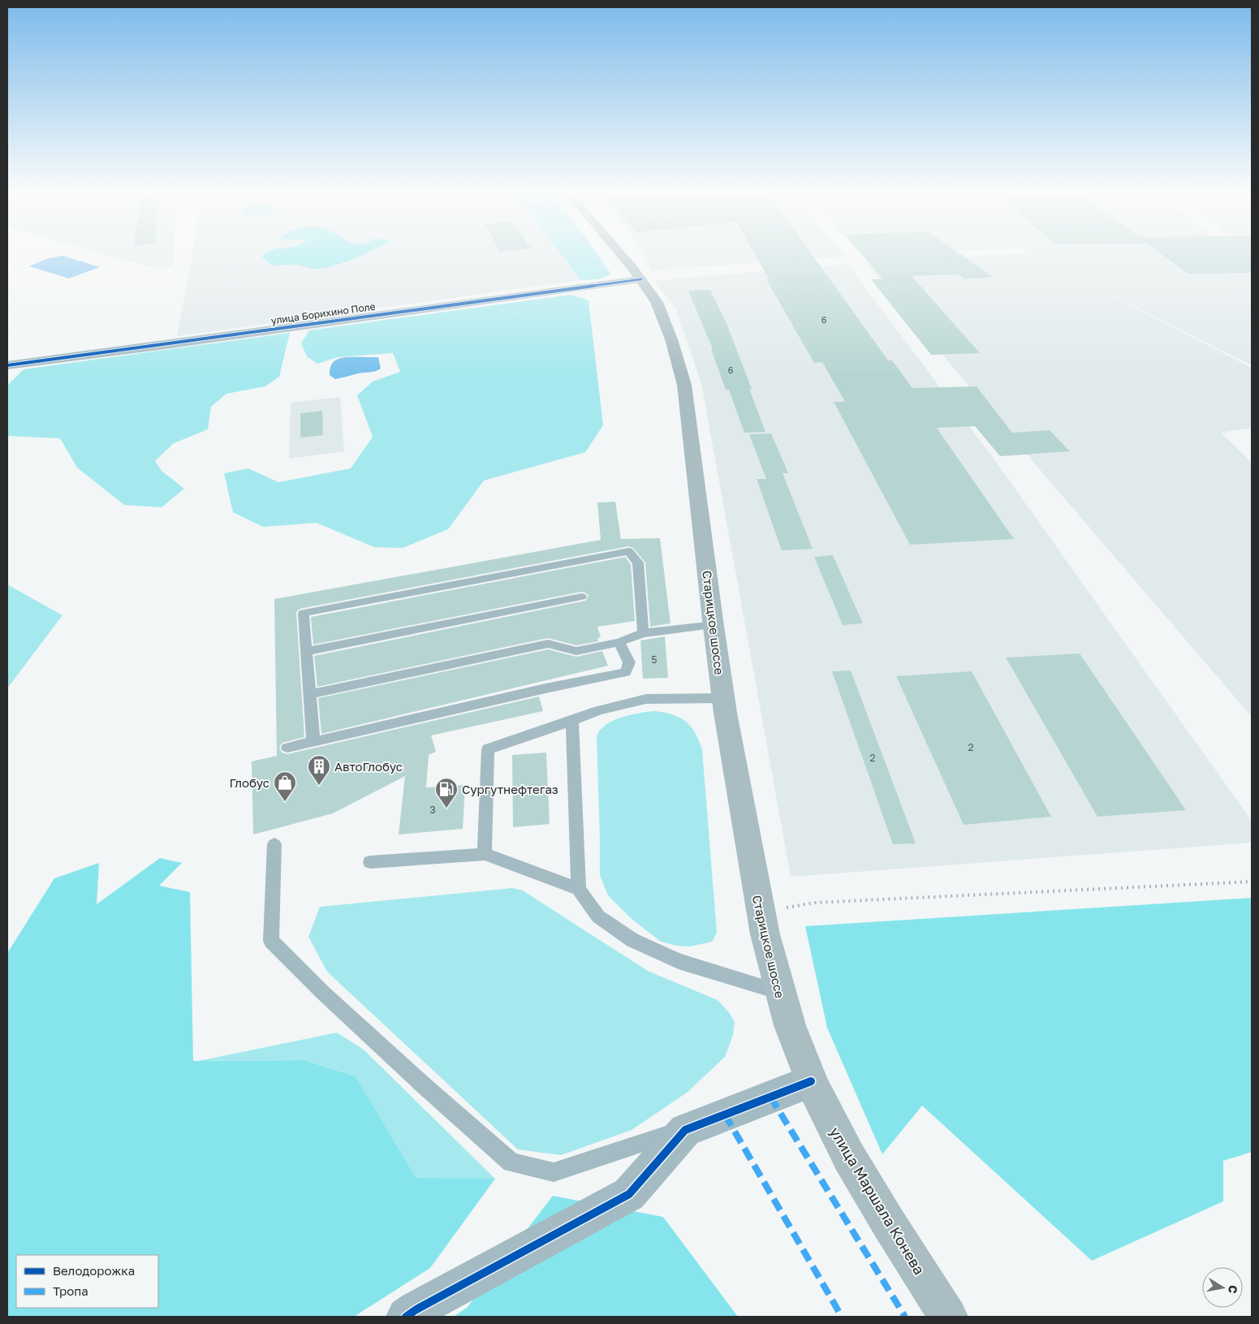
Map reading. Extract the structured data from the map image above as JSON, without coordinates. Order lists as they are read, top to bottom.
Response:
{
  "streets": {
    "main road": ["Старицкое шоссе", "улица Маршала Конева"],
    "street": ["улица Борихино Поле"]
  },
  "crossings": [
    ["улица Борихино Поле", "Старицкое шоссе"],
    ["Старицкое шоссе", "улица Маршала Конева"]
  ],
  "places": {
    "building": ["АвтоГлобус"],
    "shop": ["Глобус"],
    "fuel station": ["Сургутнефтегаз"]
  },
  "house_numbers": [
    "6",
    "6",
    "5",
    "2",
    "2",
    "3"
  ],
  "legend": ["Велодорожка", "Тропа"],
  "north": "right"
}
